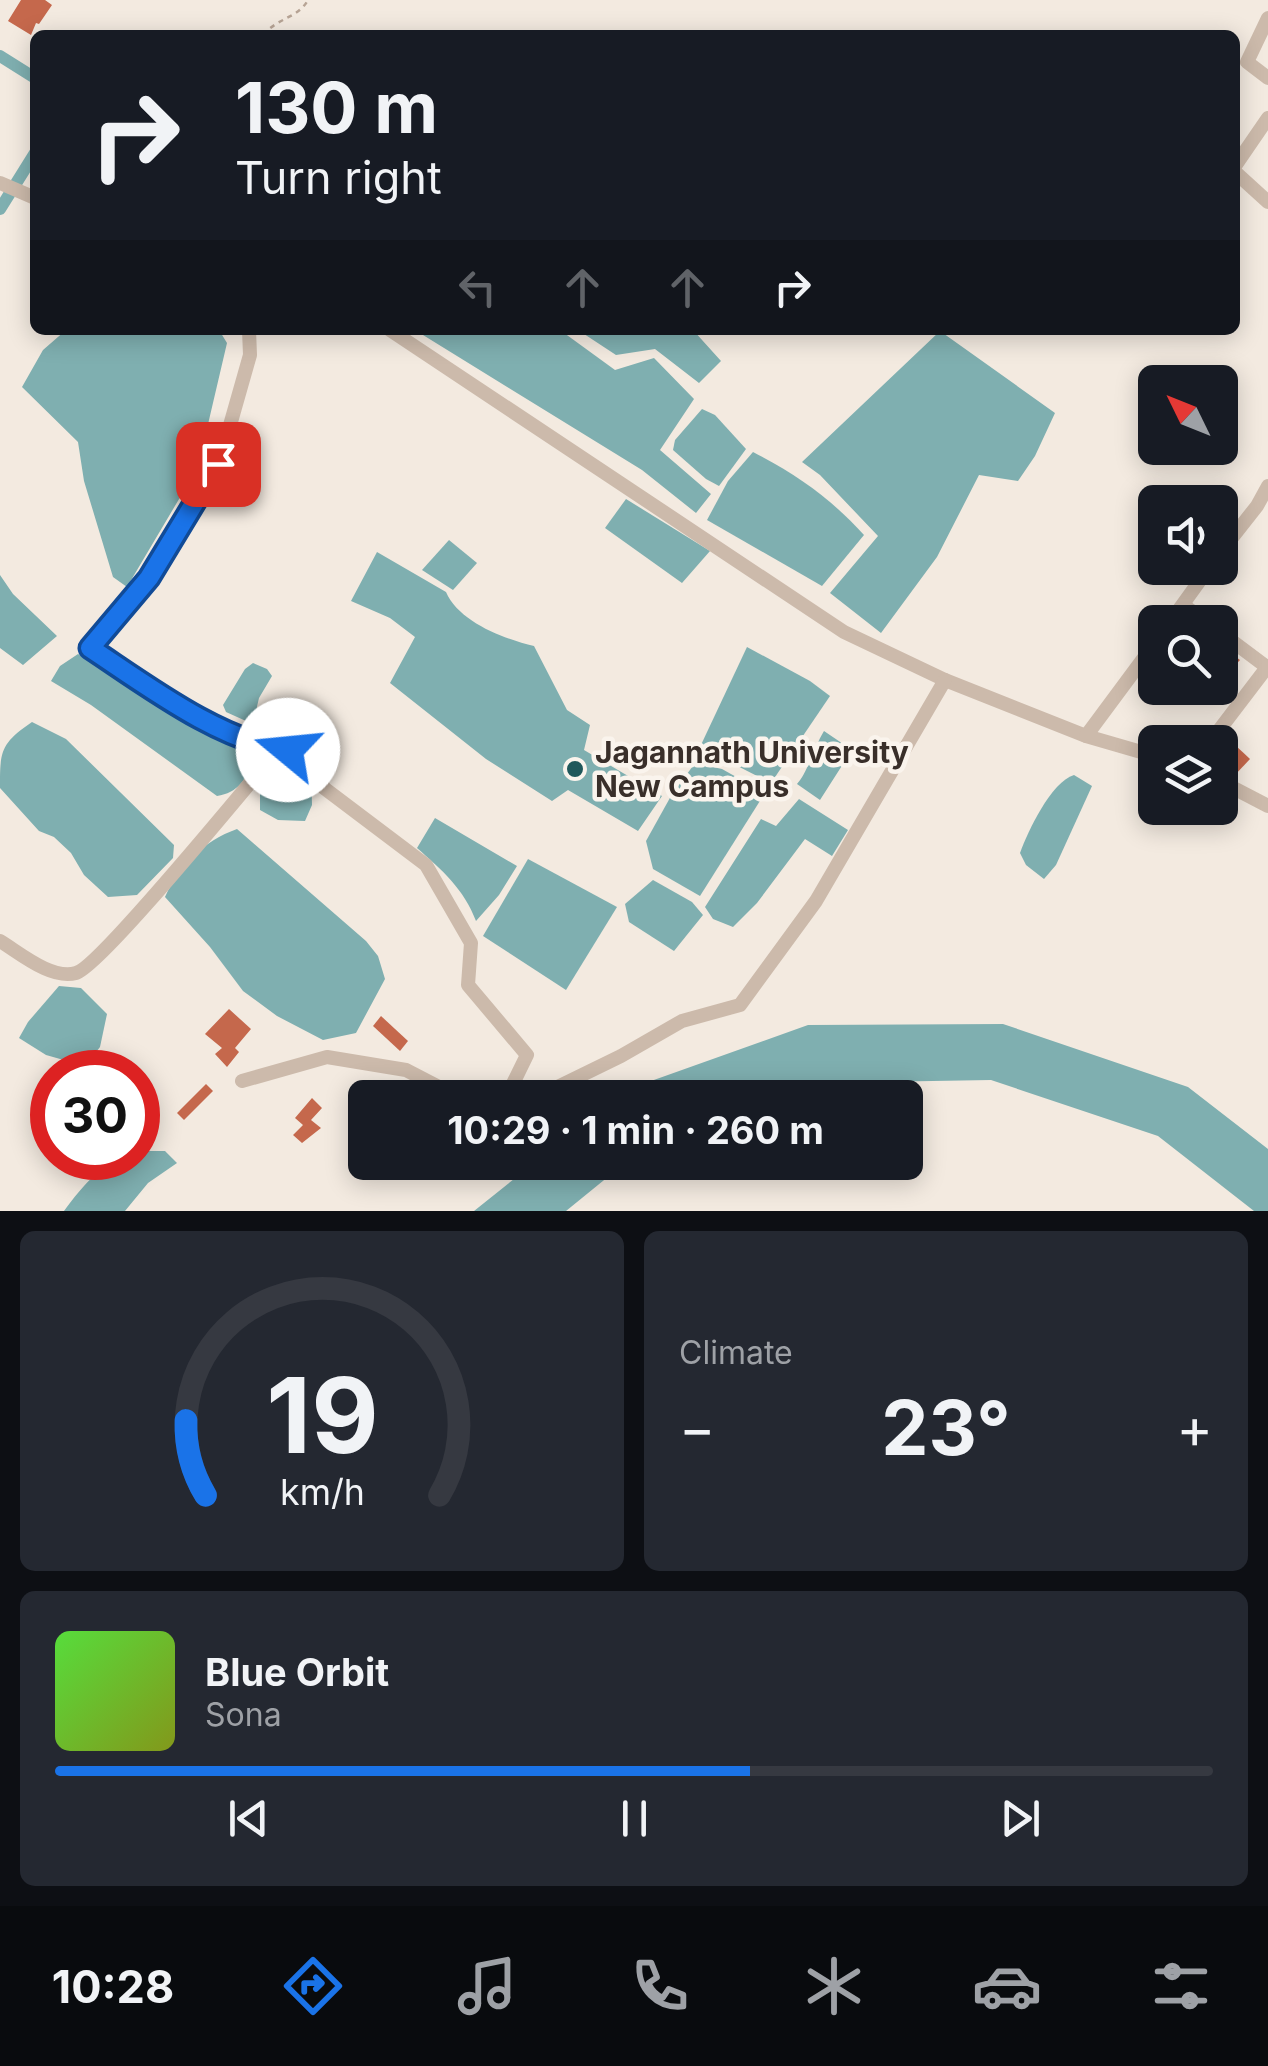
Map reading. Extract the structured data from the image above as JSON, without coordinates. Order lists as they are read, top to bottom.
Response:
{
  "places": ["Jagannath University New Campus"],
  "north": "top left",
  "page": {
    "turn": ["130 m", "Turn right"],
    "limit": "30",
    "trip": "10:29 · 1 min · 260 m",
    "tile": "Climate",
    "heat": ["−", "23°", "+"],
    "song": ["Blue Orbit", "Sona"],
    "tabs": "10:28",
    "gauge": ["19", "km/h"]
  }
}
